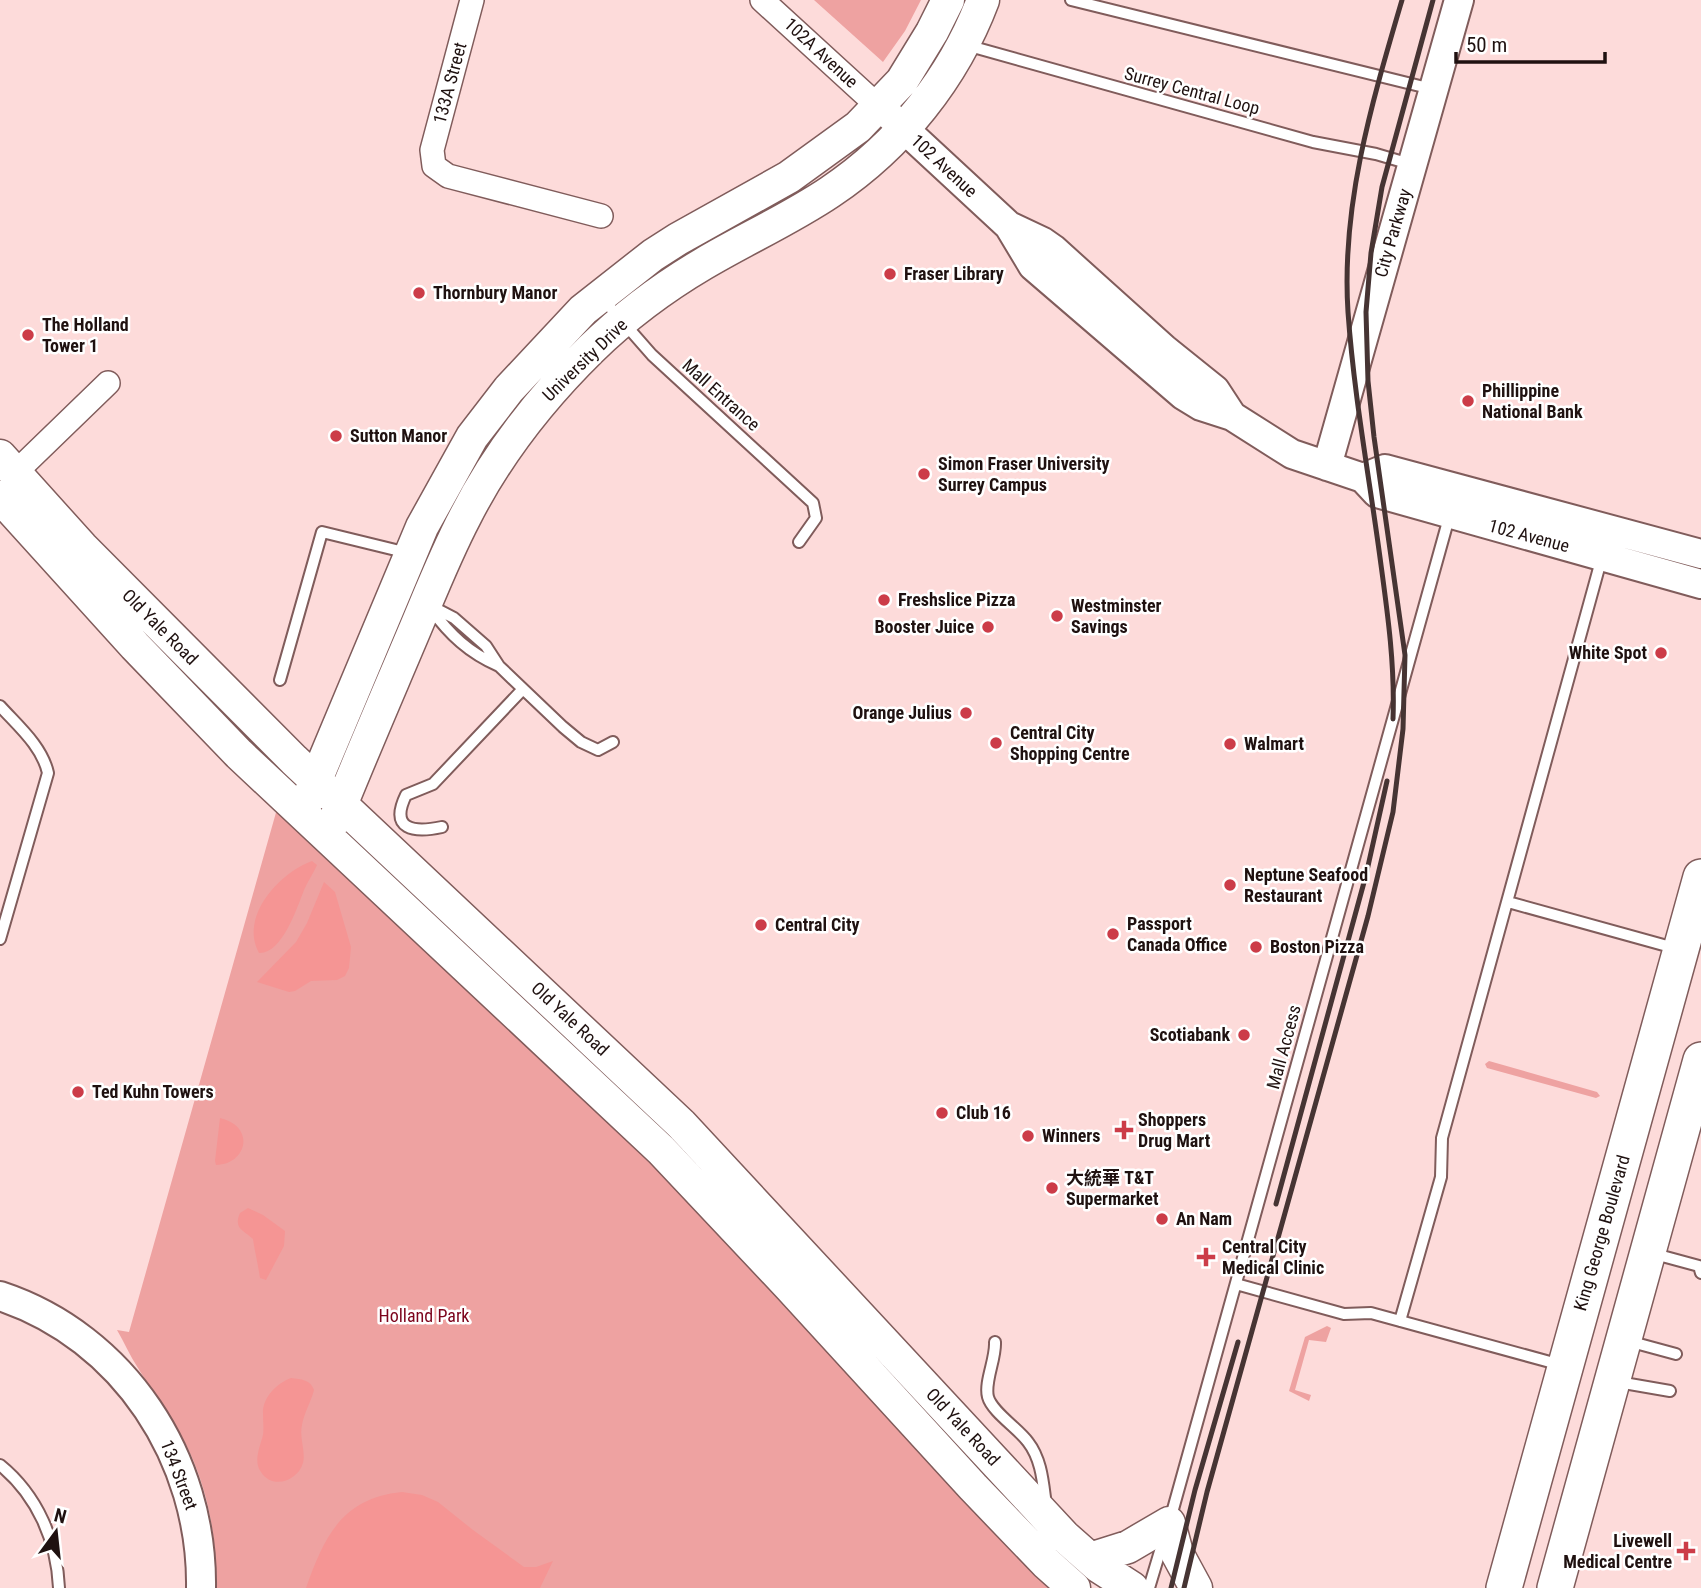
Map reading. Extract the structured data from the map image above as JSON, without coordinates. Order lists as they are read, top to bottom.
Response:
{
  "streets": {
    "main road": ["University Drive", "Old Yale Road", "King George Boulevard"],
    "street": [
      "102A Avenue",
      "133A Street",
      "102 Avenue",
      "City Parkway",
      "134 Street"
    ],
    "lane": ["Surrey Central Loop", "Mall Entrance", "Mall Access"]
  },
  "crossings": [
    ["102A Avenue", "102 Avenue"],
    ["102A Avenue", "University Drive"],
    ["Surrey Central Loop", "City Parkway"],
    ["Surrey Central Loop", "University Drive"],
    ["102 Avenue", "City Parkway"],
    ["102 Avenue", "University Drive"],
    ["102 Avenue", "Mall Access"],
    ["University Drive", "Mall Entrance"],
    ["University Drive", "Old Yale Road"]
  ],
  "parks": ["Holland Park"],
  "places": {
    "other": [
      "Fraser Library",
      "Thornbury Manor",
      "The Holland Tower 1",
      "Phillippine National Bank",
      "Sutton Manor",
      "Simon Fraser University Surrey Campus",
      "Freshslice Pizza",
      "Westminster Savings",
      "Booster Juice",
      "White Spot",
      "Orange Julius",
      "Central City Shopping Centre",
      "Walmart",
      "Neptune Seafood Restaurant",
      "Central City",
      "Passport Canada Office",
      "Boston Pizza",
      "Scotiabank",
      "Ted Kuhn Towers",
      "Club 16",
      "Winners",
      "大統華 T&T Supermarket",
      "An Nam"
    ],
    "health": ["Shoppers Drug Mart", "Central City Medical Clinic", "Livewell Medical Centre"]
  },
  "scale_bar": "50 m",
  "north": "top"
}
